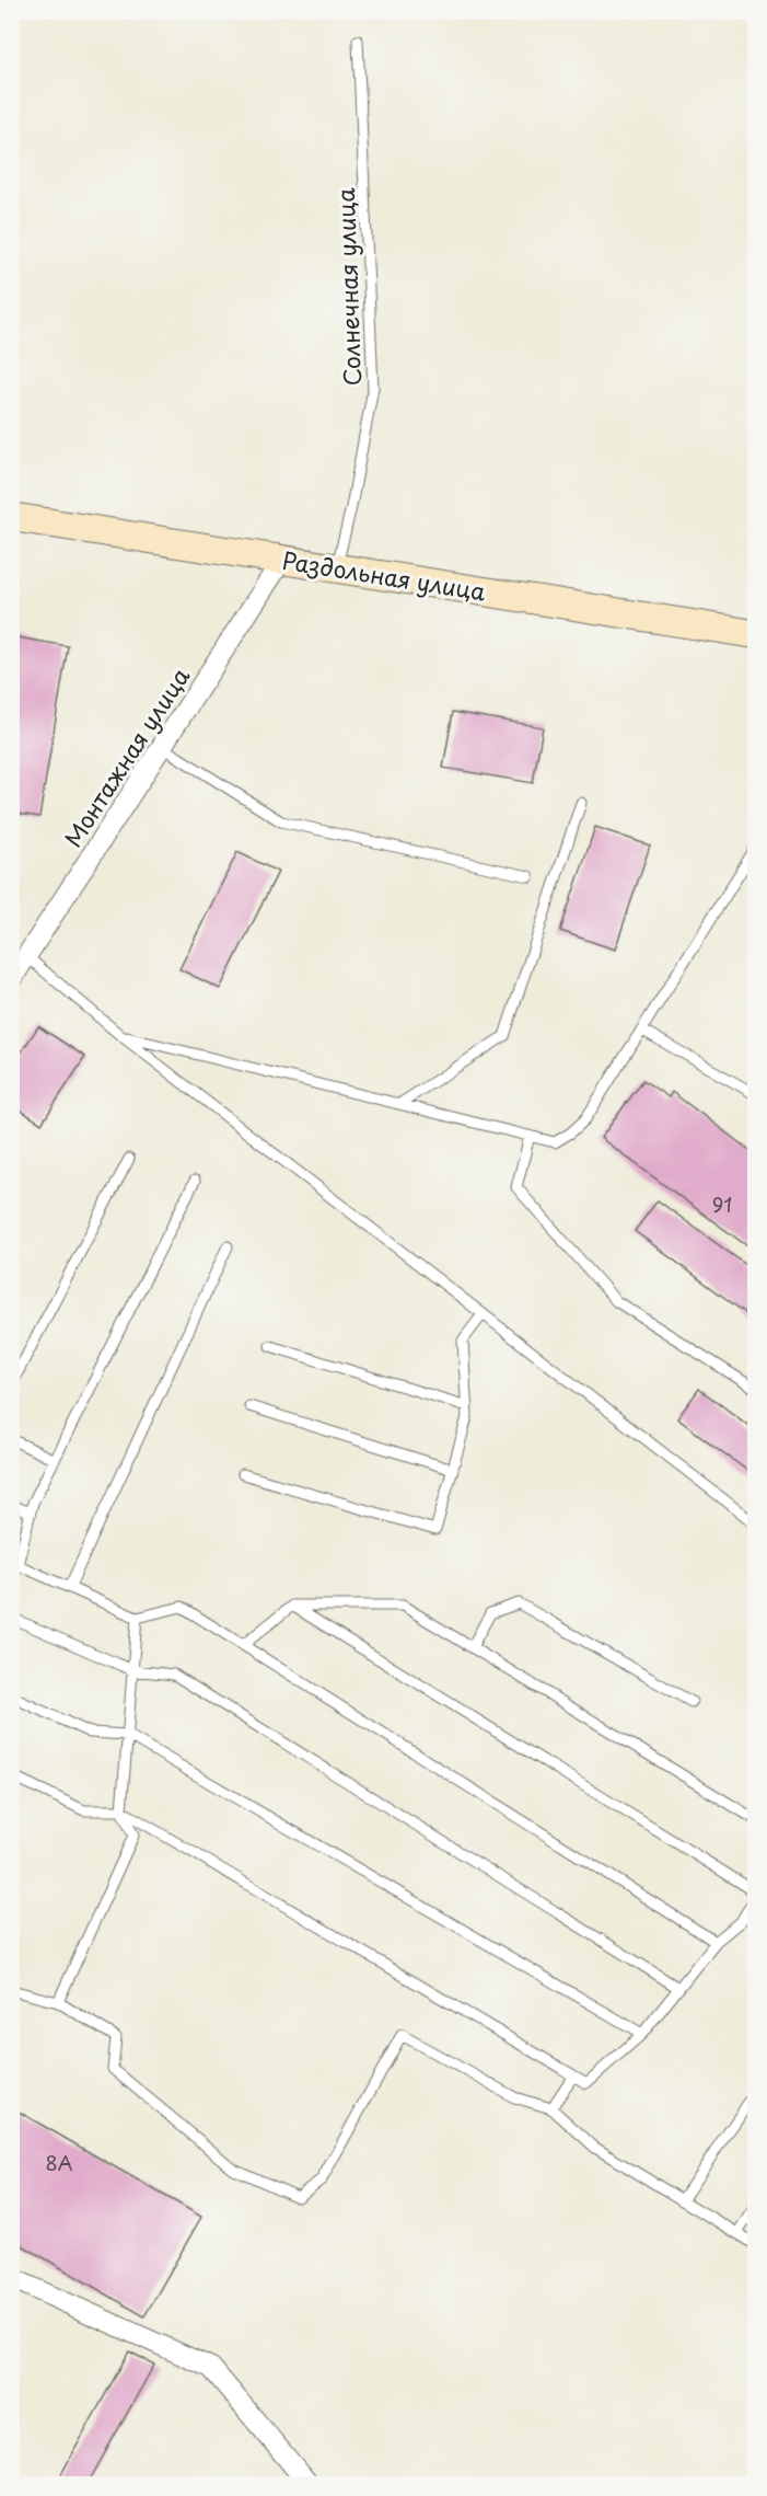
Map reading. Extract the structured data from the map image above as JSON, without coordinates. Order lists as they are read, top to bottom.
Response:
{
  "streets": {
    "main road": ["Раздольная улица"],
    "street": ["Монтажная улица"],
    "lane": ["Солнечная улица"]
  },
  "crossings": [
    ["Солнечная улица", "Раздольная улица"],
    ["Раздольная улица", "Монтажная улица"]
  ],
  "house_numbers": ["91", "8А"]
}
